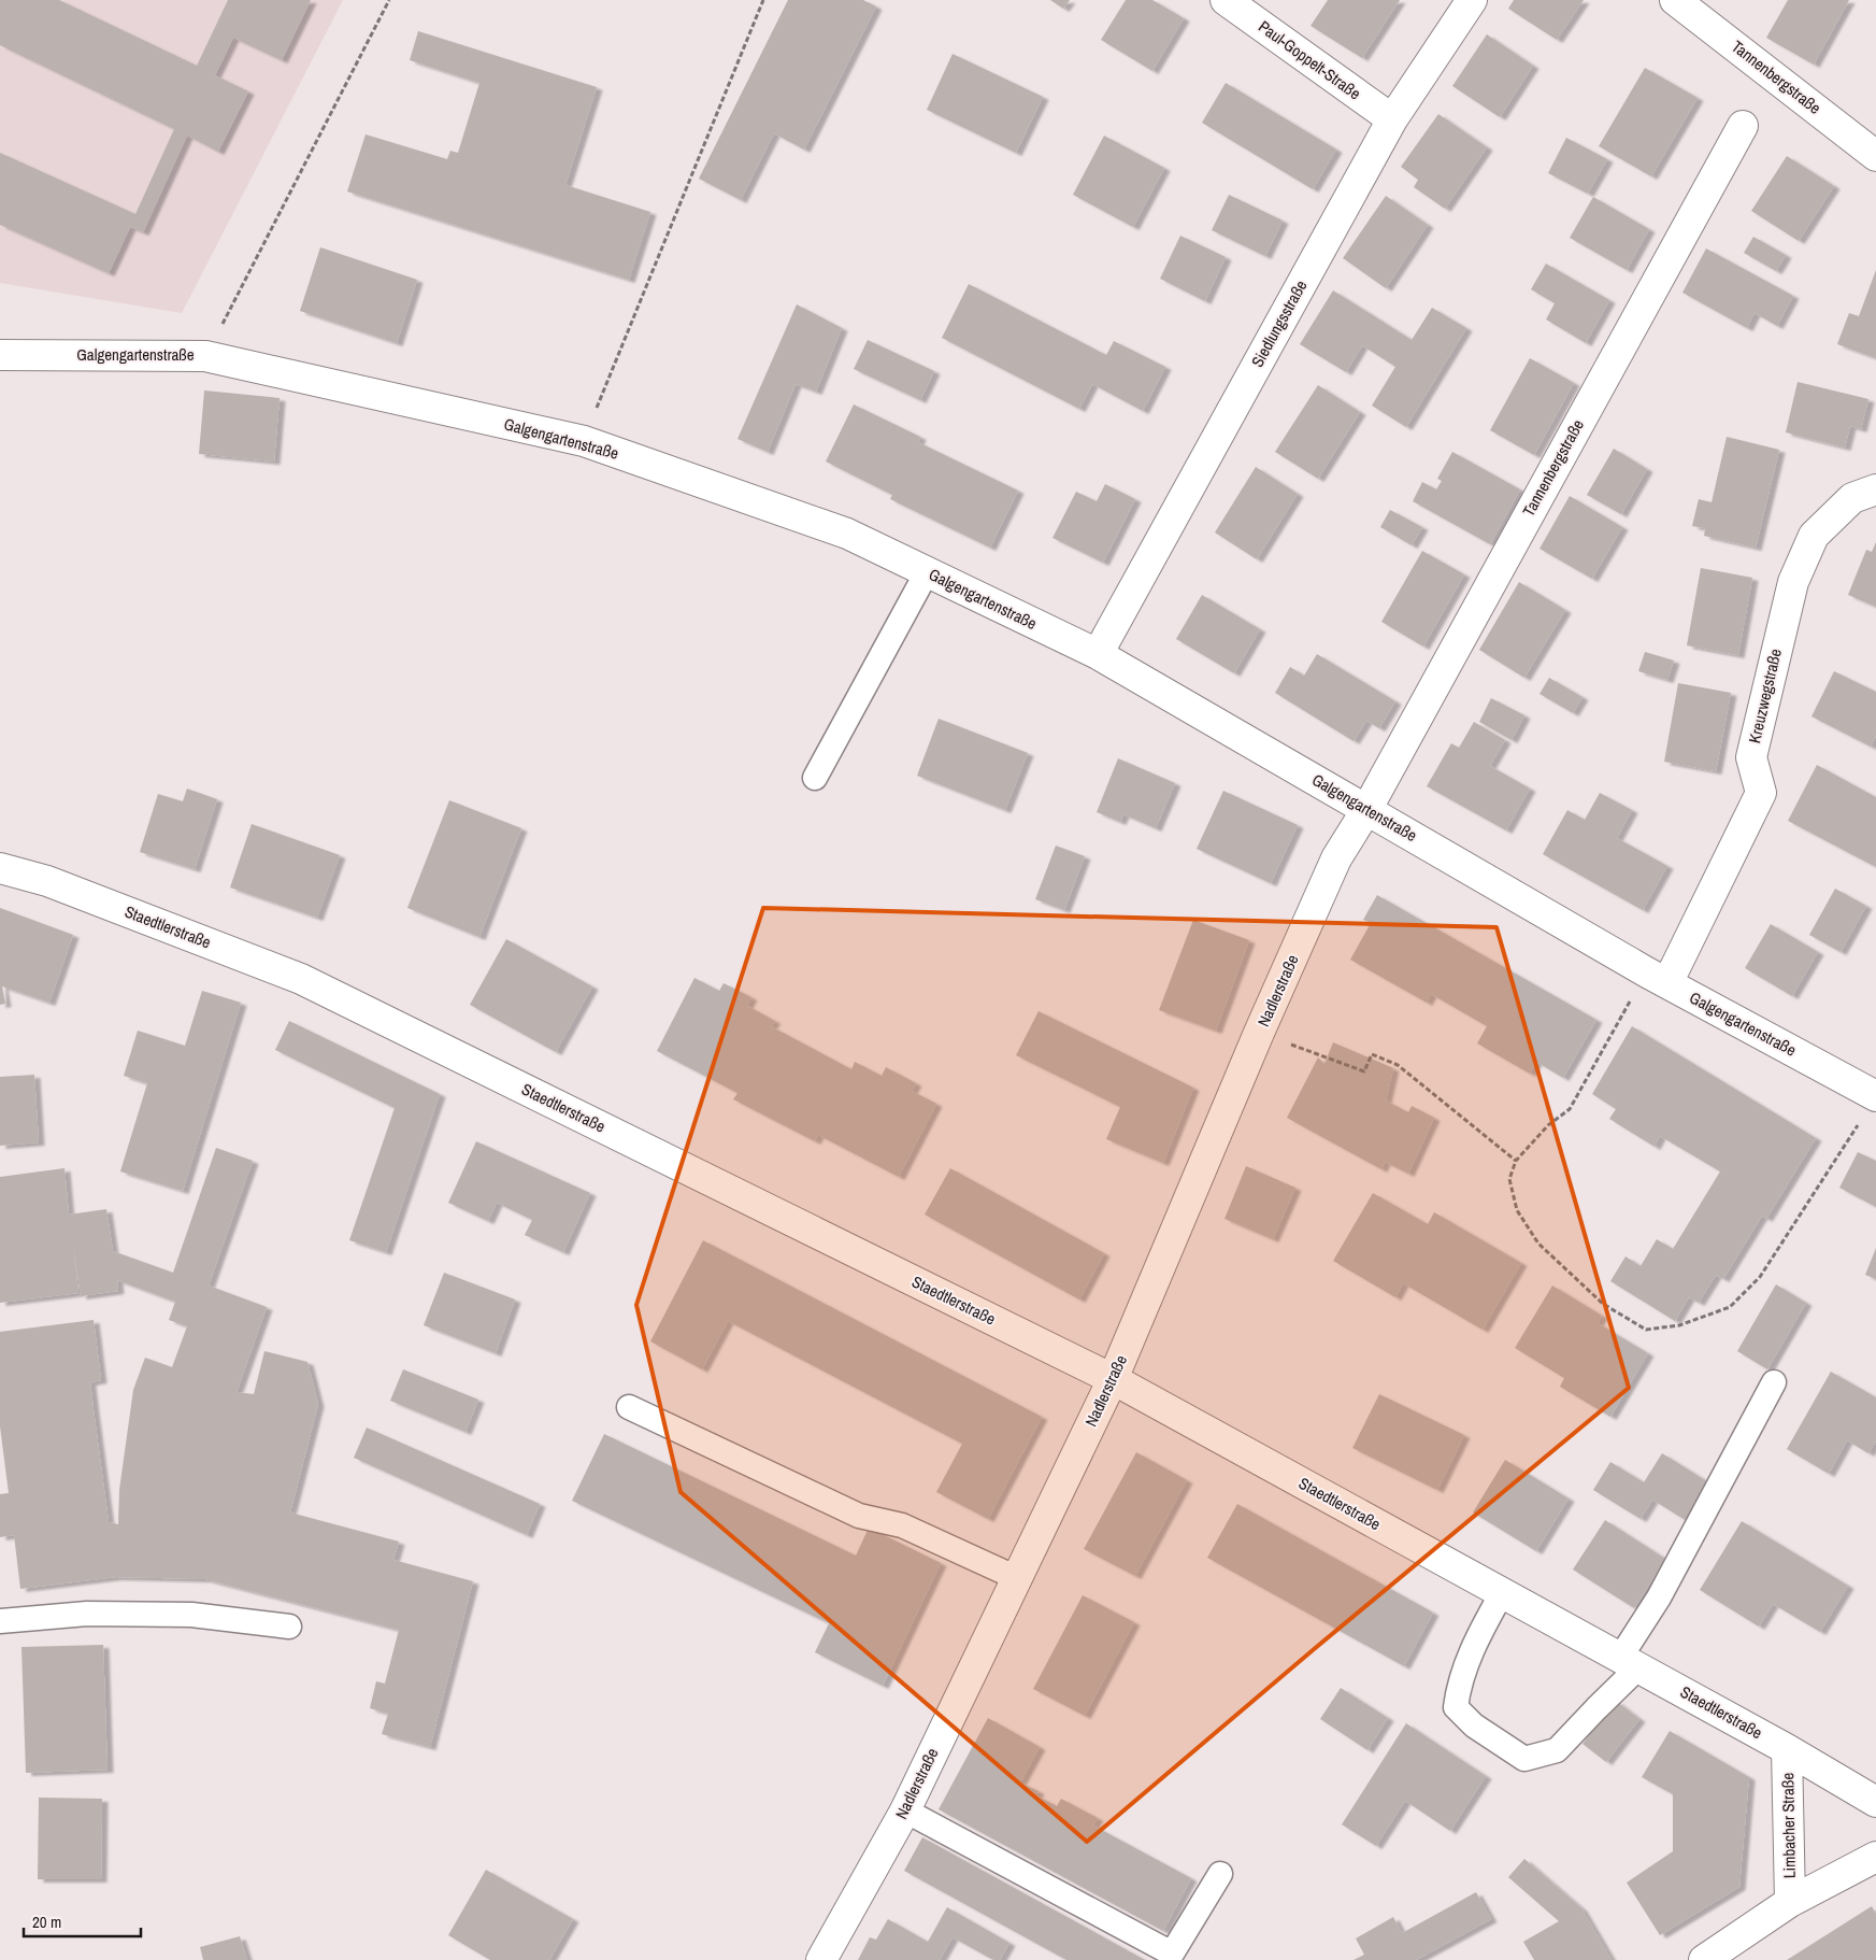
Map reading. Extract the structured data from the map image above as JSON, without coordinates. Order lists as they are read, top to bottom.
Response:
{
  "streets": {
    "street": [
      "Paul-Goppelt-Straße",
      "Tannenbergstraße",
      "Siedlungsstraße",
      "Galgengartenstraße",
      "Kreuzwegstraße",
      "Staedtlerstraße",
      "Nadlerstraße",
      "Limbacher Straße"
    ]
  },
  "crossings": [
    ["Paul-Goppelt-Straße", "Siedlungsstraße"],
    ["Tannenbergstraße", "Galgengartenstraße"],
    ["Tannenbergstraße", "Nadlerstraße"],
    ["Siedlungsstraße", "Galgengartenstraße"],
    ["Galgengartenstraße", "Kreuzwegstraße"],
    ["Galgengartenstraße", "Nadlerstraße"],
    ["Staedtlerstraße", "Nadlerstraße"],
    ["Staedtlerstraße", "Limbacher Straße"]
  ],
  "scale_bar": "20 m"
}
